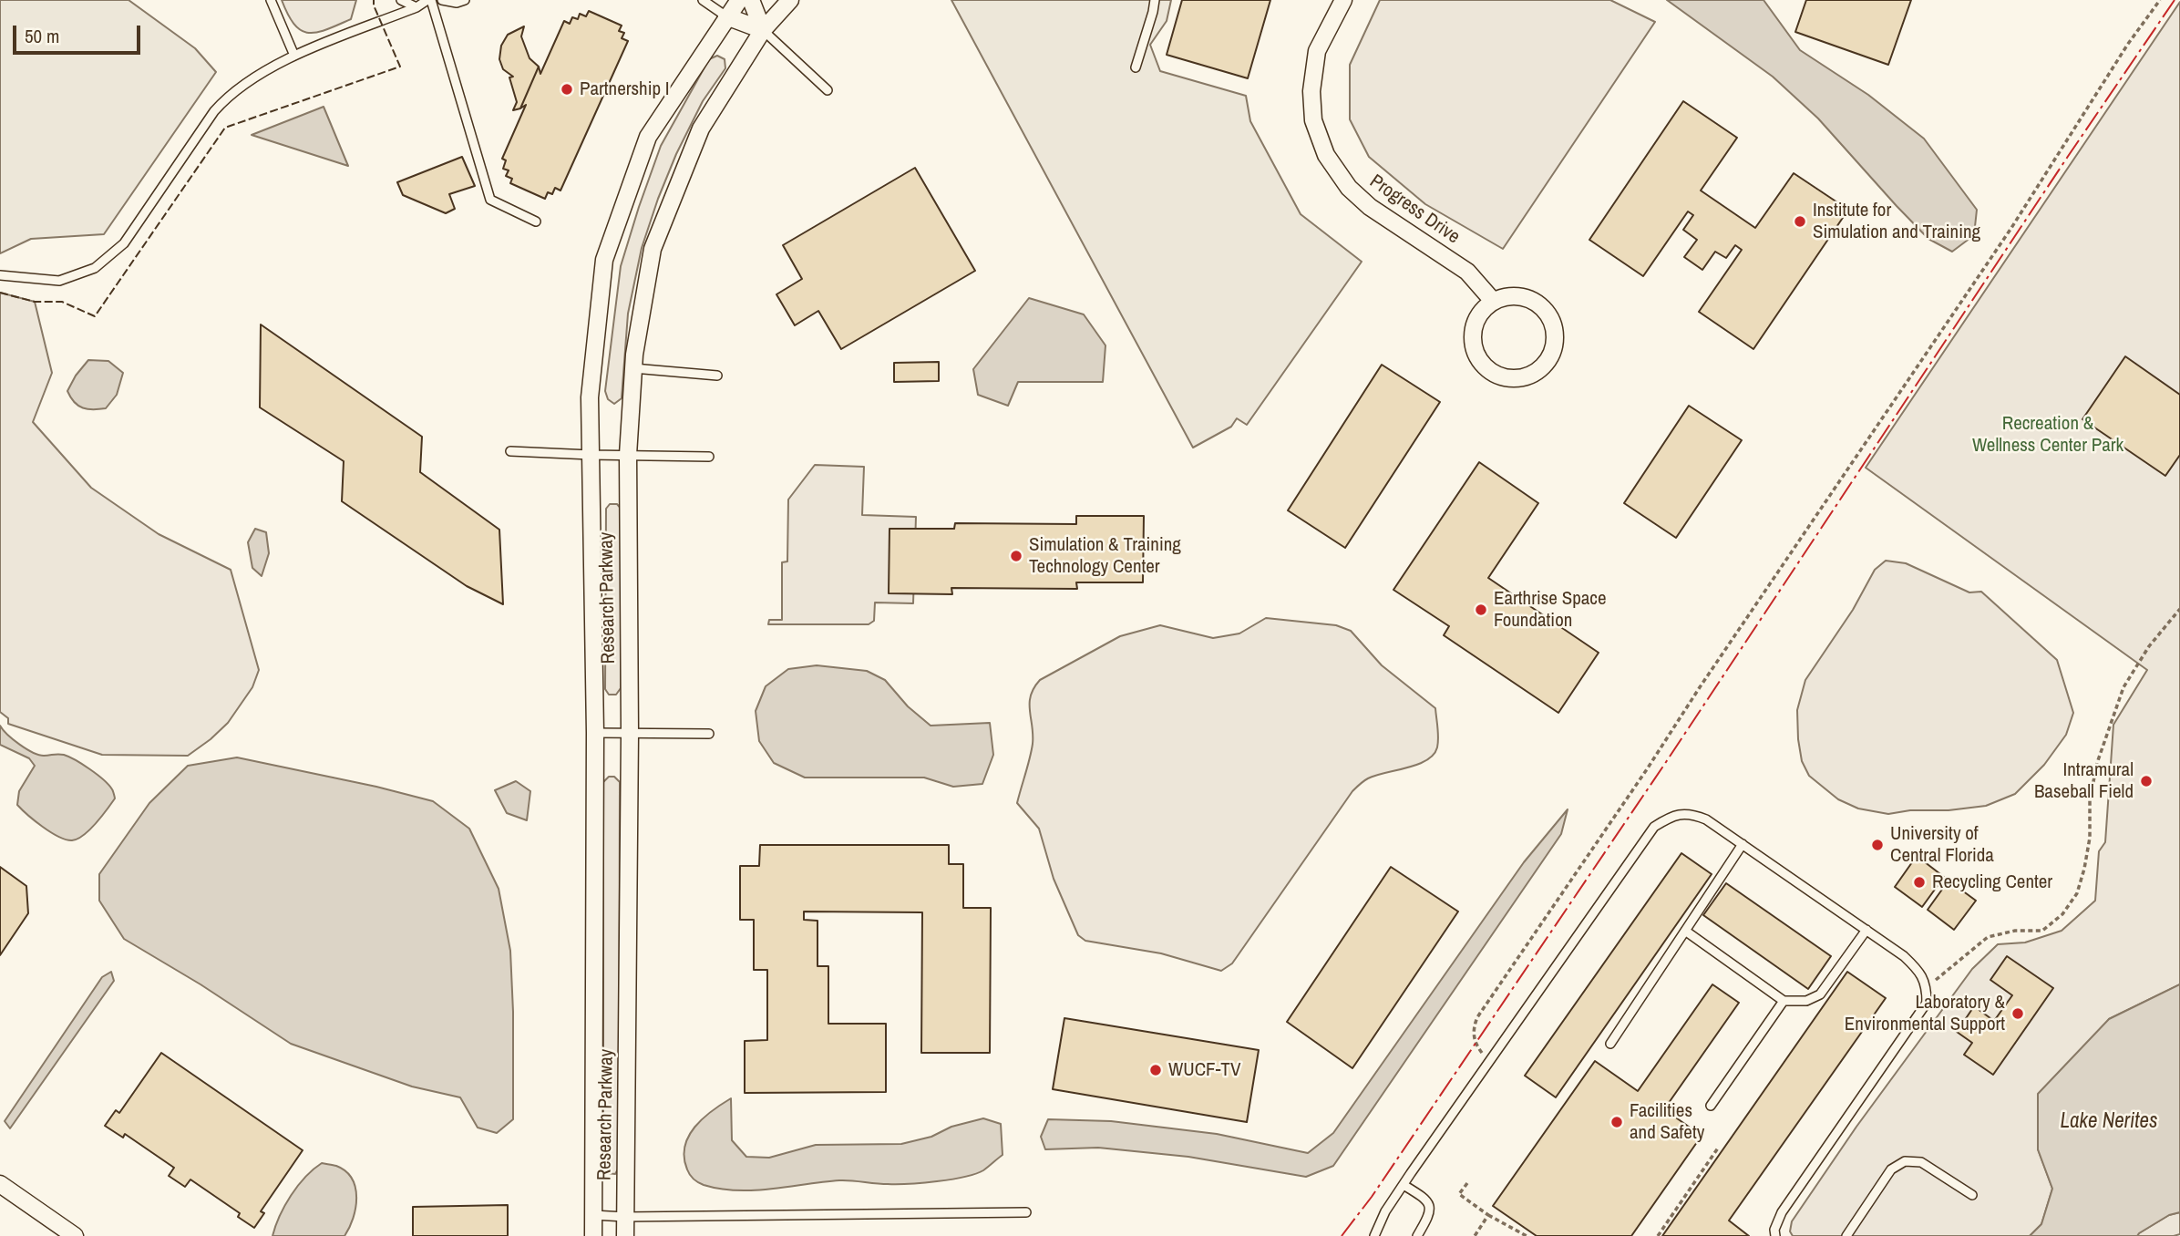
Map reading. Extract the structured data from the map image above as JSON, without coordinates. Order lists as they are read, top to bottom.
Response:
{
  "streets": {
    "street": ["Progress Drive", "Research Parkway"]
  },
  "water": ["Lake Nerites"],
  "parks": ["Recreation & Wellness Center Park"],
  "places": [
    "Partnership I",
    "Institute for Simulation and Training",
    "Simulation & Training Technology Center",
    "Earthrise Space Foundation",
    "Intramural Baseball Field",
    "University of Central Florida",
    "Recycling Center",
    "Laboratory & Environmental Support",
    "WUCF-TV",
    "Facilities and Safety"
  ],
  "scale_bar": "50 m"
}
